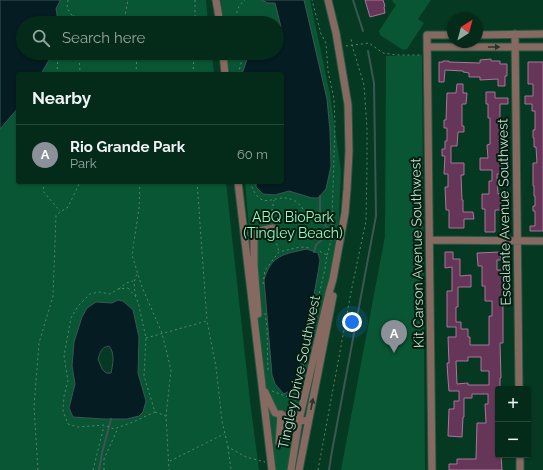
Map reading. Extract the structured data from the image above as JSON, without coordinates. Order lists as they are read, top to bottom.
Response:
{
  "streets": {
    "street": ["Escalante Avenue Southwest", "Kit Carson Avenue Southwest", "Tingley Drive Southwest"]
  },
  "parks": ["ABQ BioPark (Tingley Beach)"],
  "north": "top right",
  "page": {
    "search": "Search here",
    "heading": "Nearby",
    "list": [
      {
        "mark": "A",
        "name": "Rio Grande Park",
        "note": "Park",
        "value": "60 m"
      }
    ],
    "pins": "A",
    "map_buttons": ["+", "−"]
  }
}
